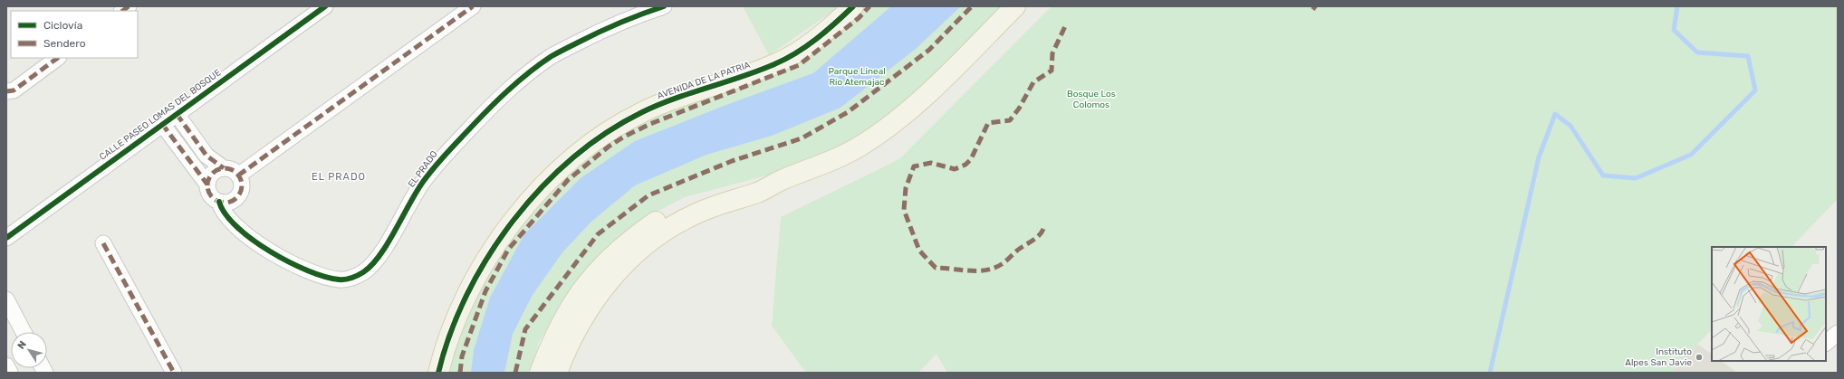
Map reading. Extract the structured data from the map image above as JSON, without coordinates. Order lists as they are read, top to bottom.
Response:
{
  "streets": {
    "main road": ["AVENIDA DE LA PATRIA"],
    "street": ["CALLE PASEO LOMAS DEL BOSQUE", "EL PRADO"]
  },
  "districts": ["EL PRADO"],
  "parks": ["Parque Lineal Rio Atemajac", "Bosque Los Colomos"],
  "places": ["Instituto Alpes San Javie"],
  "legend": ["Ciclovía", "Sendero"],
  "north": "top left"
}
